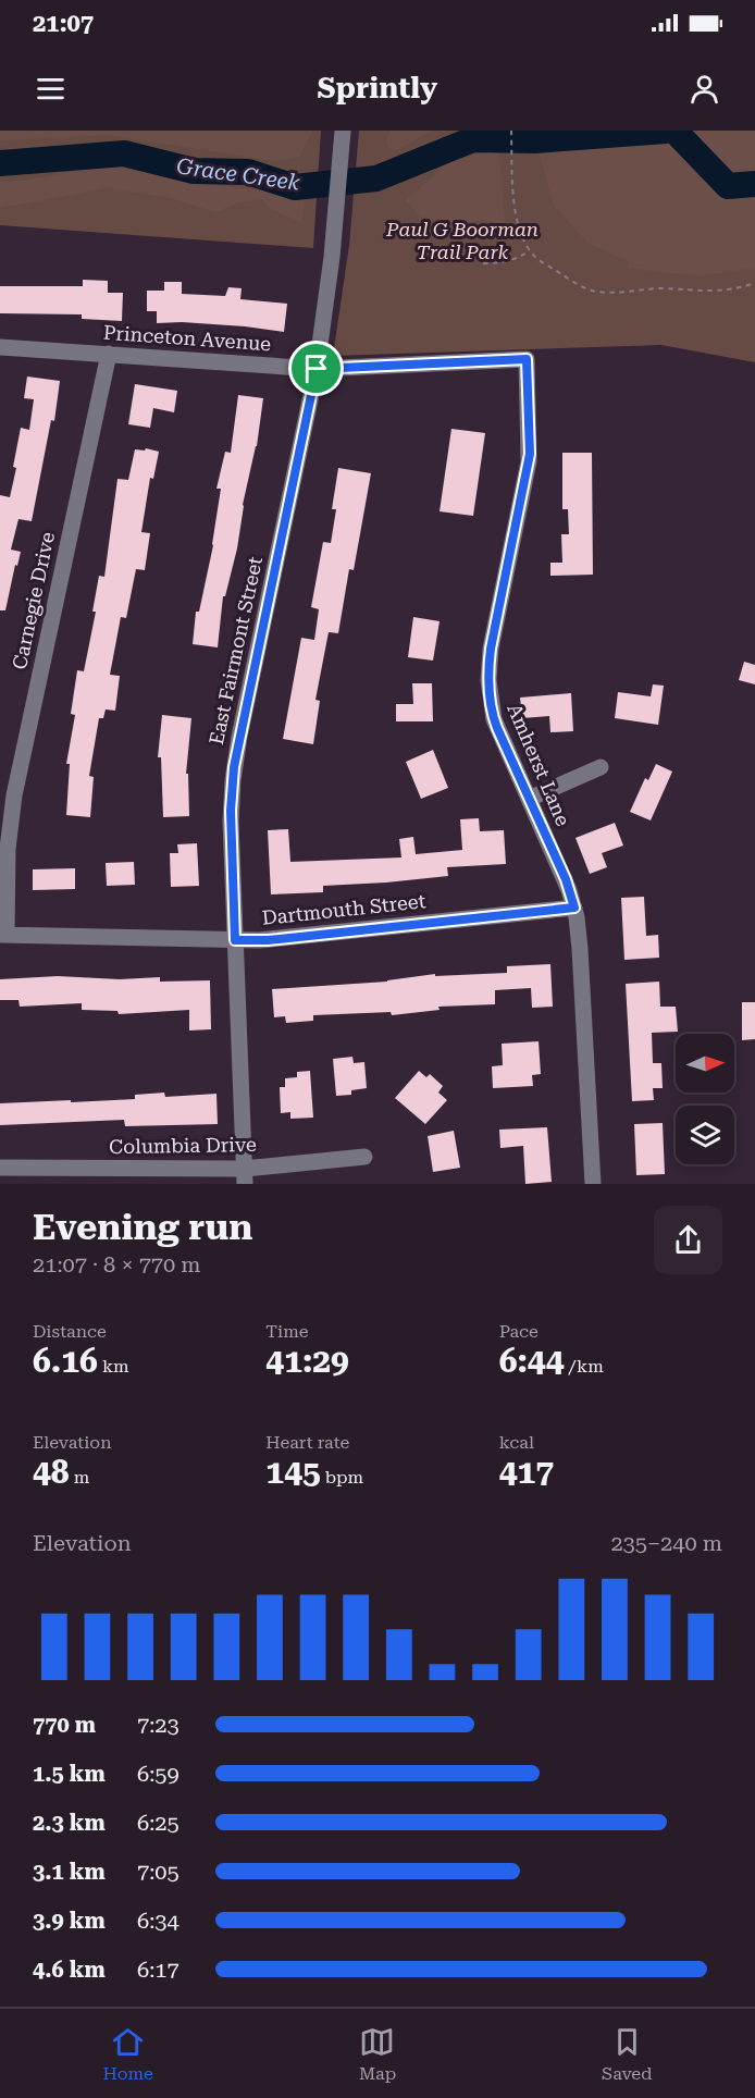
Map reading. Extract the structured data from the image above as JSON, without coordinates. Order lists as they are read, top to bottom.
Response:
{
  "streets": {
    "street": [
      "Princeton Avenue",
      "Carnegie Drive",
      "East Fairmont Street",
      "Amherst Lane",
      "Dartmouth Street",
      "Columbia Drive"
    ]
  },
  "crossings": [
    ["Princeton Avenue", "Carnegie Drive"],
    ["Princeton Avenue", "East Fairmont Street"],
    ["Princeton Avenue", "Amherst Lane"],
    ["Carnegie Drive", "Dartmouth Street"],
    ["East Fairmont Street", "Dartmouth Street"],
    ["East Fairmont Street", "Columbia Drive"],
    ["Amherst Lane", "Dartmouth Street"]
  ],
  "water": ["Grace Creek"],
  "parks": ["Paul G Boorman Trail Park"],
  "north": "right",
  "page": {
    "status": "21:07",
    "header": "Sprintly",
    "heading": ["Evening run", "21:07 · 8 × 770 m"],
    "stats": [
      ["Distance", "6.16 km"],
      ["Time", "41:29"],
      ["Pace", "6:44 /km"],
      ["Elevation", "48 m"],
      ["Heart rate", "145 bpm"],
      ["kcal", "417"]
    ],
    "chart": ["Elevation", "235–240 m"],
    "list": [
      {
        "name": "770 m",
        "note": "7:23"
      },
      {
        "name": "1.5 km",
        "note": "6:59"
      },
      {
        "name": "2.3 km",
        "note": "6:25"
      },
      {
        "name": "3.1 km",
        "note": "7:05"
      },
      {
        "name": "3.9 km",
        "note": "6:34"
      },
      {
        "name": "4.6 km",
        "note": "6:17"
      }
    ],
    "tabs": ["Home", "Map", "Saved"]
  }
}
